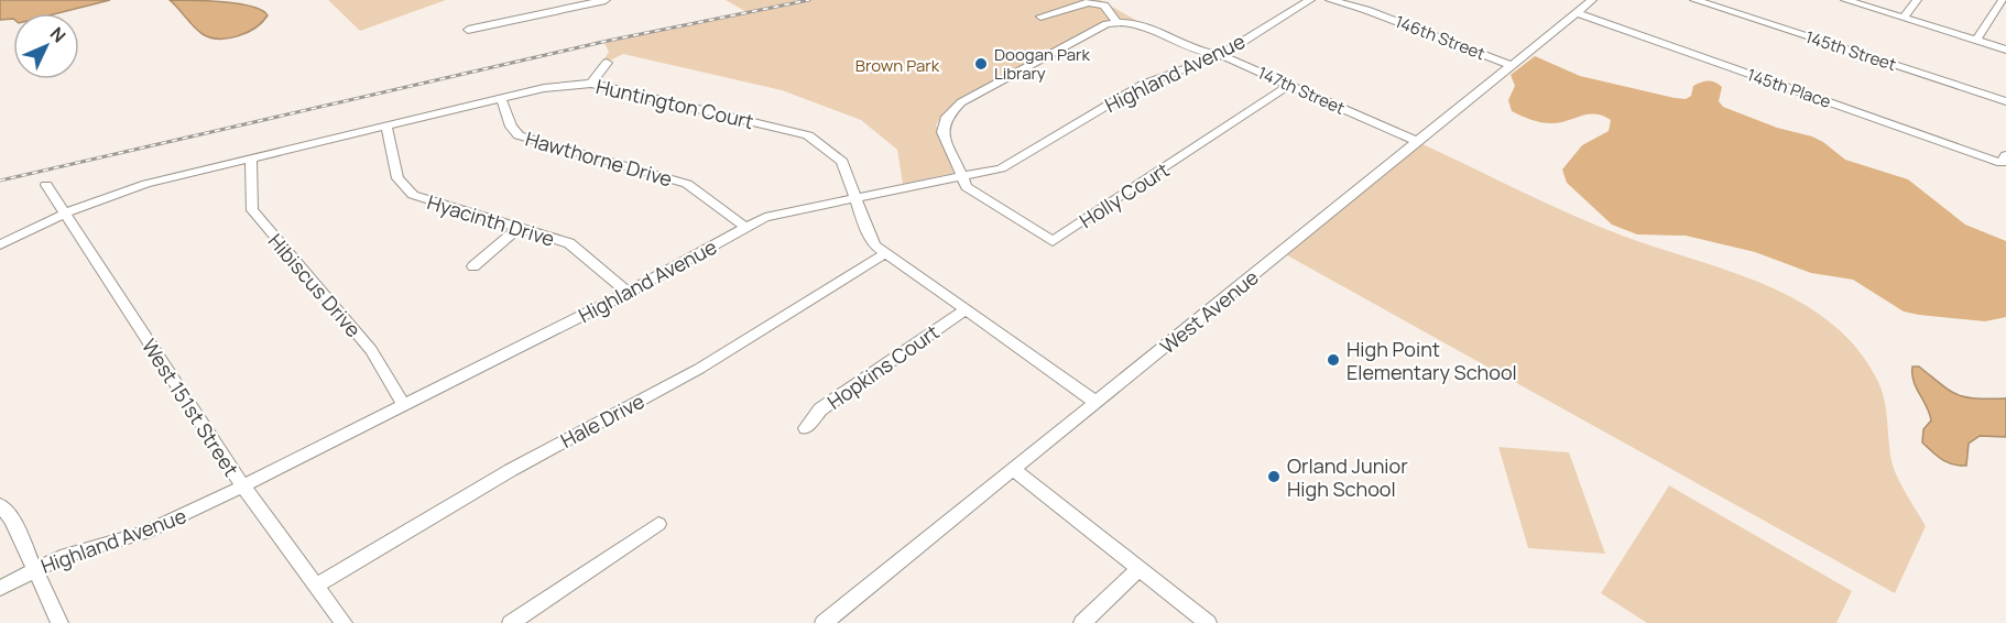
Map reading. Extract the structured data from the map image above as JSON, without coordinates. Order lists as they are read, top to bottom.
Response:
{
  "streets": {
    "street": [
      "146th Street",
      "145th Street",
      "Highland Avenue",
      "145th Place",
      "147th Street",
      "Huntington Court",
      "Hawthorne Drive",
      "Holly Court",
      "Hyacinth Drive",
      "Hibiscus Drive",
      "West Avenue",
      "Hopkins Court",
      "West 151st Street",
      "Hale Drive"
    ]
  },
  "crossings": [
    ["146th Street", "West Avenue"],
    ["Highland Avenue", "147th Street"],
    ["Highland Avenue", "Huntington Court"],
    ["Highland Avenue", "Hawthorne Drive"],
    ["Highland Avenue", "Holly Court"],
    ["Highland Avenue", "Hyacinth Drive"],
    ["Highland Avenue", "Hibiscus Drive"],
    ["Highland Avenue", "West 151st Street"],
    ["145th Place", "West Avenue"],
    ["147th Street", "Holly Court"],
    ["147th Street", "West Avenue"],
    ["Huntington Court", "Hawthorne Drive"],
    ["Huntington Court", "Hyacinth Drive"],
    ["Huntington Court", "Hibiscus Drive"],
    ["Huntington Court", "West Avenue"],
    ["Huntington Court", "Hopkins Court"],
    ["Huntington Court", "West 151st Street"],
    ["Huntington Court", "Hale Drive"],
    ["West 151st Street", "Hale Drive"]
  ],
  "parks": ["Brown Park"],
  "places": ["Doogan Park Library", "High Point Elementary School", "Orland Junior High School"],
  "north": "top right"
}
